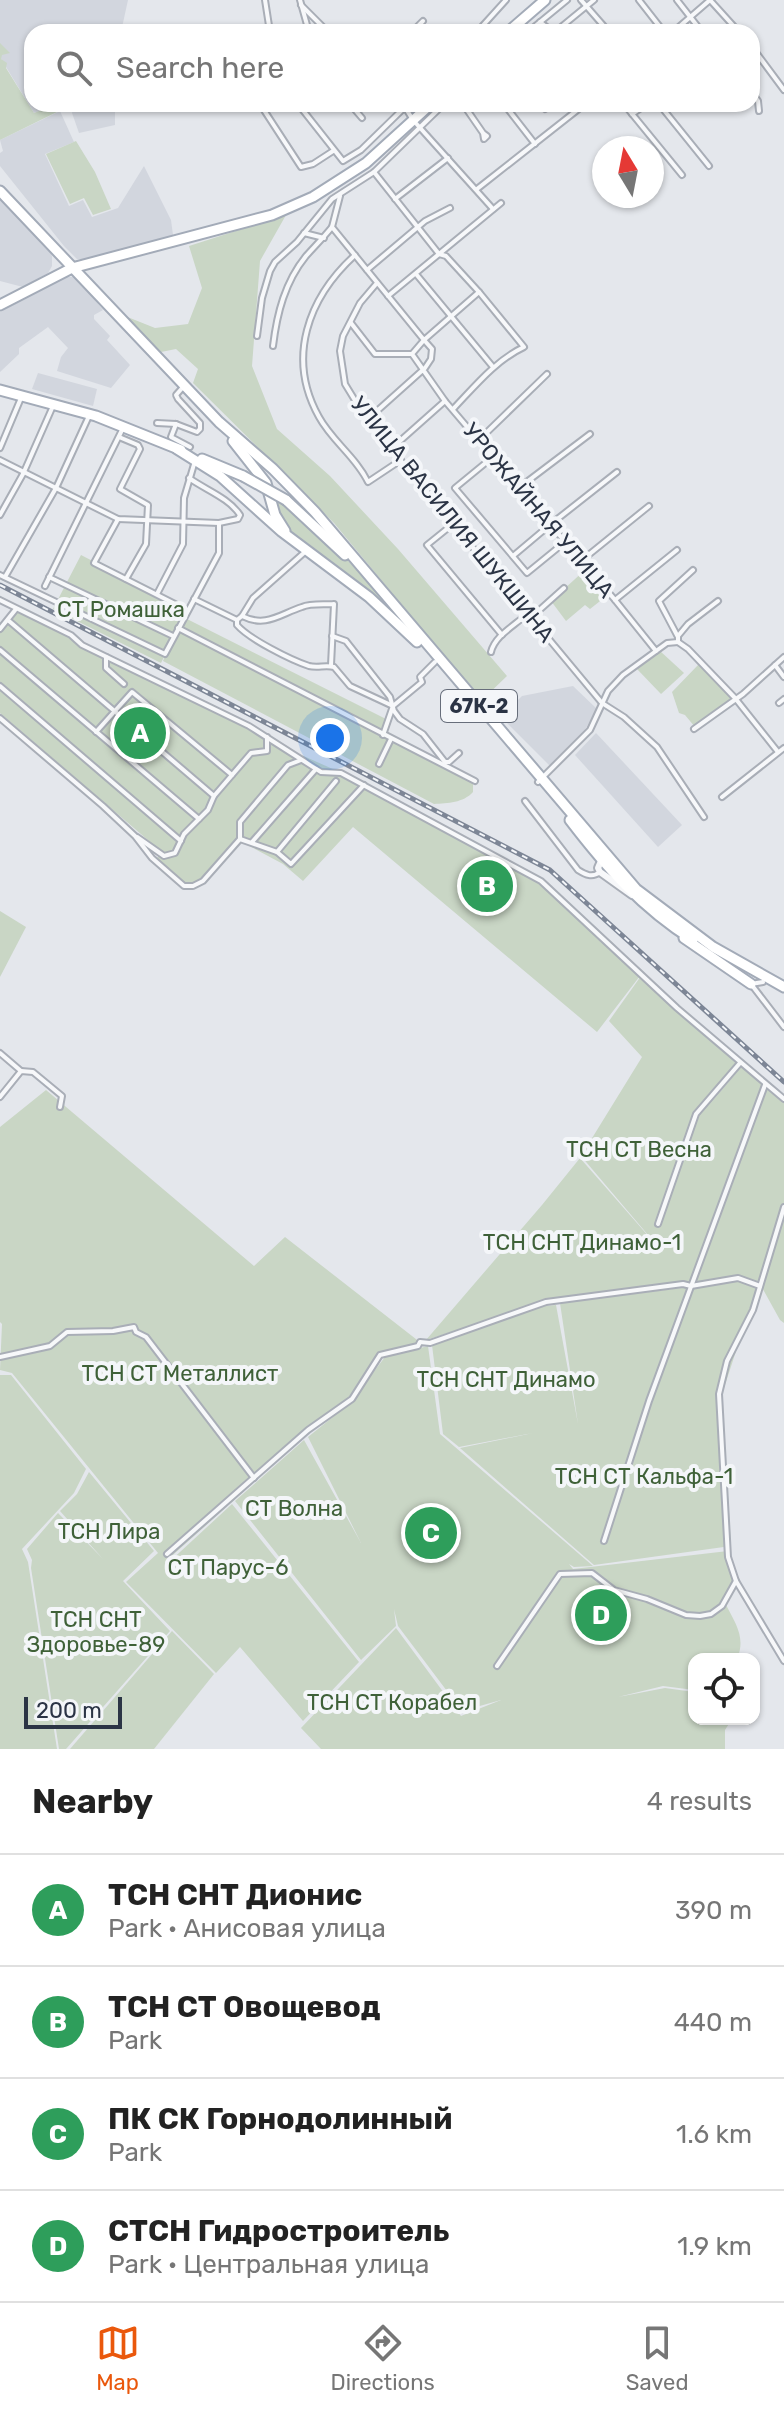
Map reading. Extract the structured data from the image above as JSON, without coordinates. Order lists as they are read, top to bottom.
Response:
{
  "streets": {
    "main road": ["67К-2"],
    "street": ["УРОЖАЙНАЯ УЛИЦА", "УЛИЦА ВАСИЛИЯ ШУКШИНА"]
  },
  "parks": [
    "СТ Ромашка",
    "ТСН СТ Весна",
    "ТСН СНТ Динамо-1",
    "ТСН СТ Металлист",
    "ТСН СНТ Динамо",
    "ТСН СТ Кальфа-1",
    "СТ Волна",
    "ТСН Лира",
    "СТ Парус-6",
    "ТСН СНТ Здоровье-89",
    "ТСН СТ Корабел"
  ],
  "scale_bar": "200 m",
  "north": "top",
  "page": {
    "search": "Search here",
    "pins": [
      "A",
      "B",
      "C",
      "D"
    ],
    "scale": "200 m",
    "heading": ["Nearby", "4 results"],
    "list": [
      {
        "mark": "A",
        "name": "ТСН СНТ Дионис",
        "note": "Park · Анисовая улица",
        "value": "390 m"
      },
      {
        "mark": "B",
        "name": "ТСН СТ Овощевод",
        "note": "Park",
        "value": "440 m"
      },
      {
        "mark": "C",
        "name": "ПК СК Горнодолинный",
        "note": "Park",
        "value": "1.6 km"
      },
      {
        "mark": "D",
        "name": "СТСН Гидростроитель",
        "note": "Park · Центральная улица",
        "value": "1.9 km"
      }
    ],
    "nav": ["Map", "Directions", "Saved"]
  }
}
